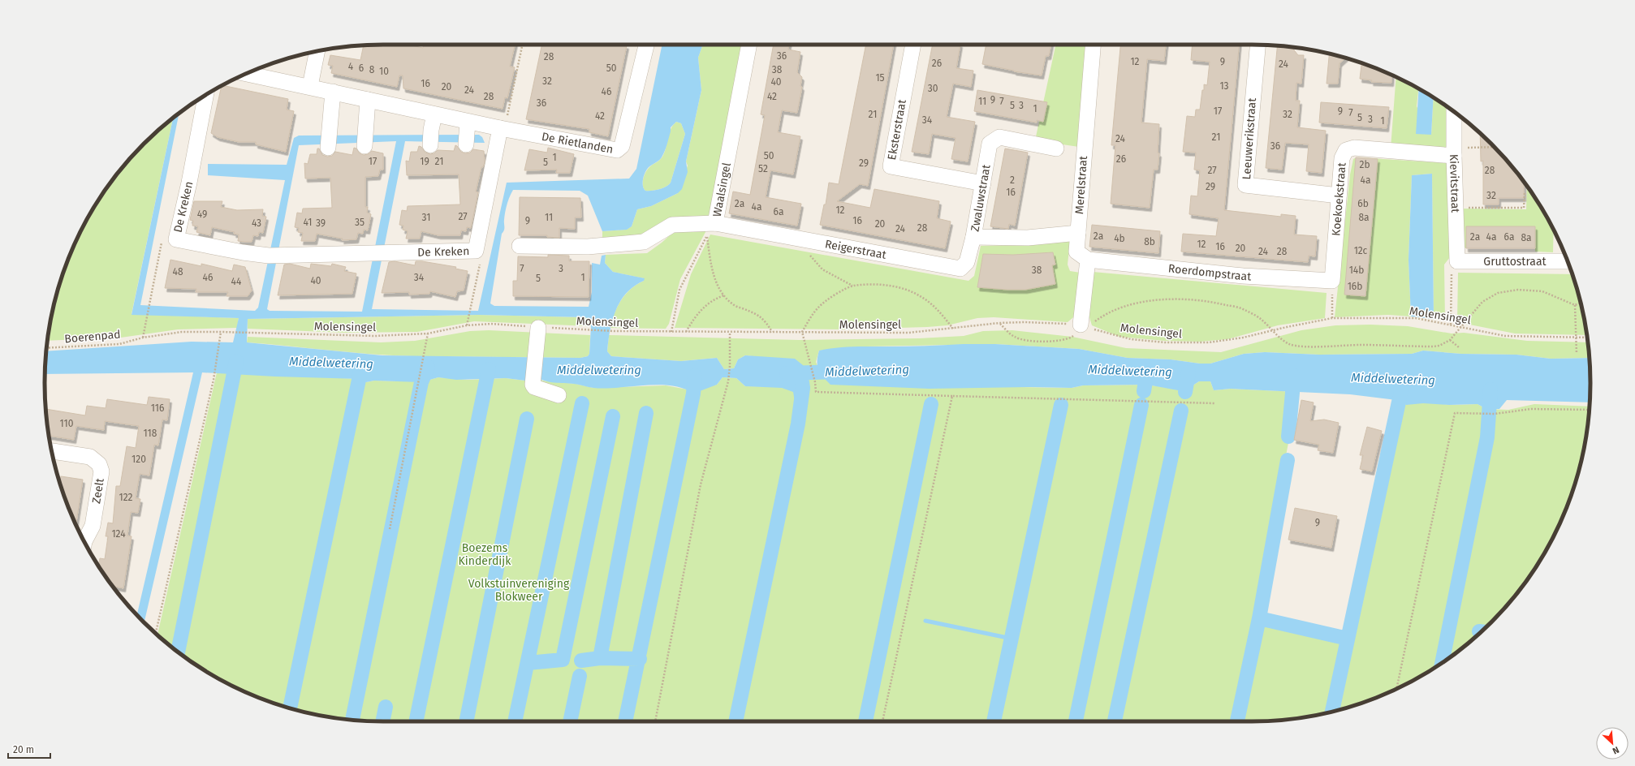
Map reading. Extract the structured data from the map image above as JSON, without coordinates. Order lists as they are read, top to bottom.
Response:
{
  "streets": {
    "street": [
      "Eksterstraat",
      "Leeuwerikstraat",
      "De Rietlanden",
      "Kievitstraat",
      "Merelstraat",
      "Waalsingel",
      "Zwaluwstraat",
      "Koekoekstraat",
      "De Kreken",
      "Reigerstraat",
      "Gruttostraat",
      "Roerdompstraat",
      "Zeelt"
    ],
    "path": ["Molensingel", "Boerenpad"]
  },
  "crossings": [
    ["Eksterstraat", "Zwaluwstraat"],
    ["Leeuwerikstraat", "Koekoekstraat"],
    ["De Rietlanden", "De Kreken"],
    ["Kievitstraat", "Koekoekstraat"],
    ["Kievitstraat", "Gruttostraat"],
    ["Merelstraat", "Zwaluwstraat"],
    ["Merelstraat", "Roerdompstraat"],
    ["Waalsingel", "Reigerstraat"],
    ["Waalsingel", "Molensingel"],
    ["Zwaluwstraat", "Reigerstraat"],
    ["Koekoekstraat", "Roerdompstraat"],
    ["Molensingel", "Boerenpad"]
  ],
  "water": ["Middelwetering"],
  "parks": ["Boezems Kinderdijk", "Volkstuinvereniging Blokweer"],
  "house_numbers": [
    "36",
    "28",
    "12",
    "9",
    "26",
    "24",
    "4",
    "6",
    "50",
    "8",
    "38",
    "10",
    "15",
    "32",
    "40",
    "16",
    "13",
    "20",
    "30",
    "24",
    "46",
    "28",
    "42",
    "9",
    "11",
    "7",
    "36",
    "5",
    "3",
    "1",
    "17",
    "9",
    "7",
    "21",
    "32",
    "42",
    "5",
    "3",
    "34",
    "1",
    "21",
    "24",
    "36",
    "50",
    "1",
    "26",
    "17",
    "19",
    "21",
    "5",
    "29",
    "2b",
    "52",
    "27",
    "28",
    "2",
    "4a",
    "29",
    "16",
    "32",
    "2a",
    "6b",
    "4a",
    "12",
    "6a",
    "49",
    "27",
    "31",
    "11",
    "8a",
    "9",
    "16",
    "41",
    "35",
    "43",
    "39",
    "20",
    "28",
    "24",
    "2a",
    "2a",
    "4a",
    "6a",
    "8a",
    "4b",
    "8b",
    "12",
    "16",
    "20",
    "12c",
    "24",
    "28",
    "7",
    "3",
    "38",
    "14b",
    "48",
    "46",
    "34",
    "1",
    "5",
    "40",
    "44",
    "16b",
    "116",
    "110",
    "118",
    "120",
    "122",
    "9",
    "124"
  ],
  "scale_bar": "20 m",
  "north": "bottom right"
}
